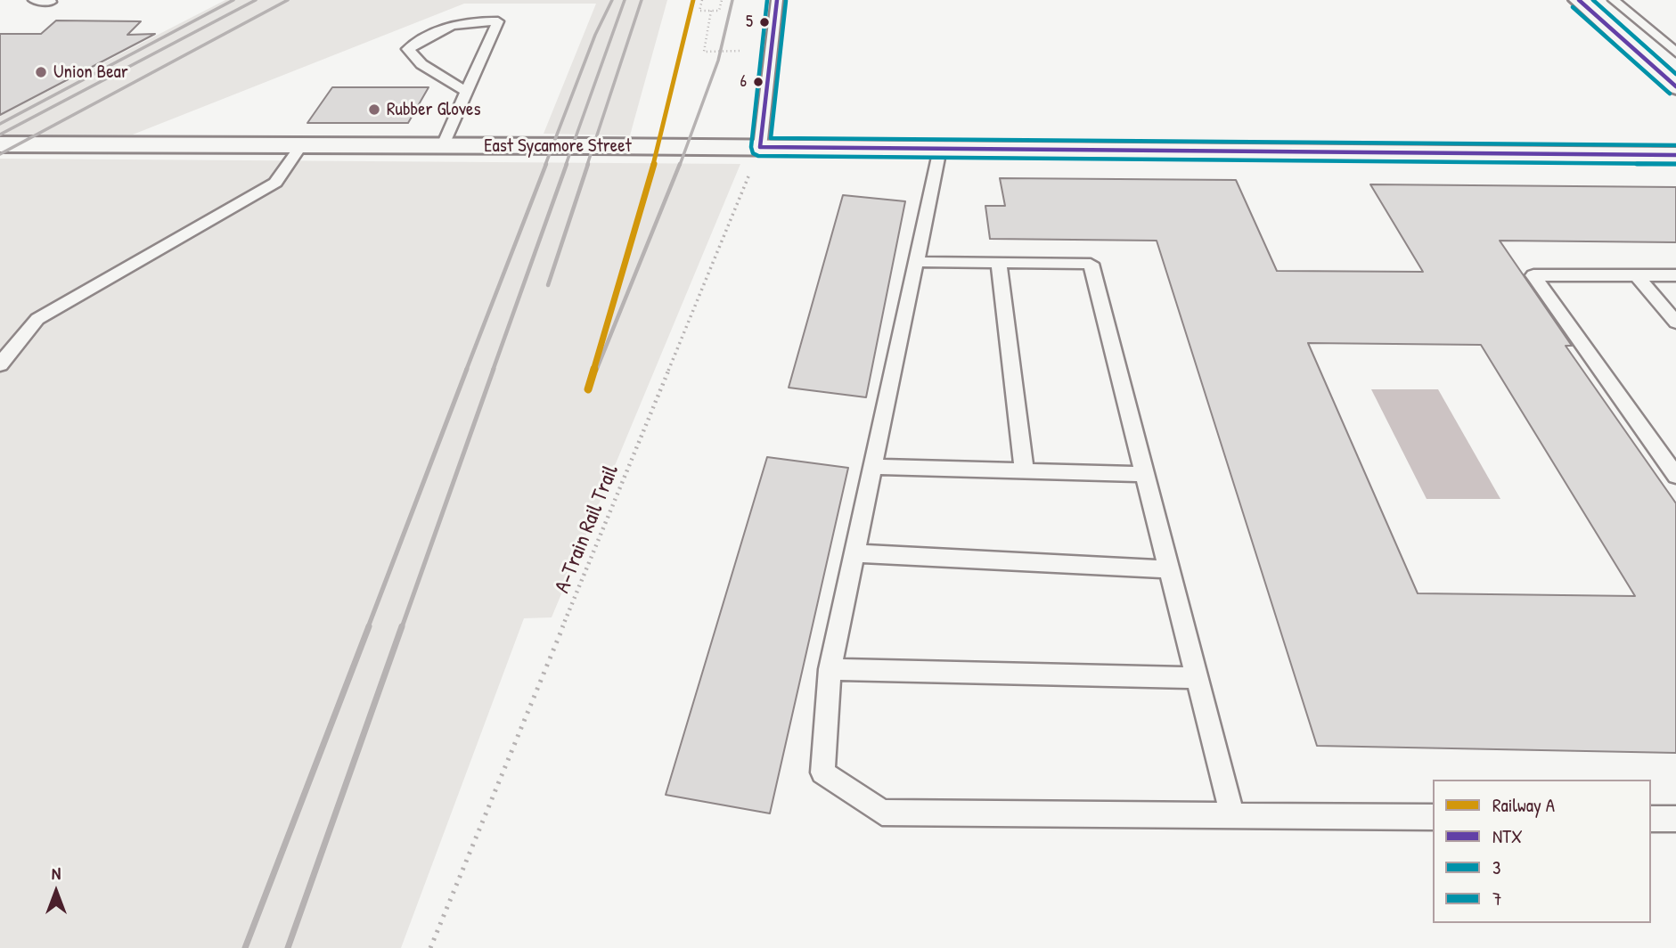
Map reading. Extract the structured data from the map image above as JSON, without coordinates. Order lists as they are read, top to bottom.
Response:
{
  "streets": {
    "street": ["East Sycamore Street"],
    "path": ["A-Train Rail Trail"]
  },
  "crossings": [
    ["East Sycamore Street", "A-Train Rail Trail"]
  ],
  "places": [
    "5",
    "Union Bear",
    "6",
    "Rubber Gloves"
  ],
  "lines": [
    "rail line A",
    "transit line NTX",
    "transit line 3",
    "transit line 7"
  ],
  "legend": [
    "Railway A",
    "NTX",
    "3",
    "7"
  ],
  "north": "top"
}
